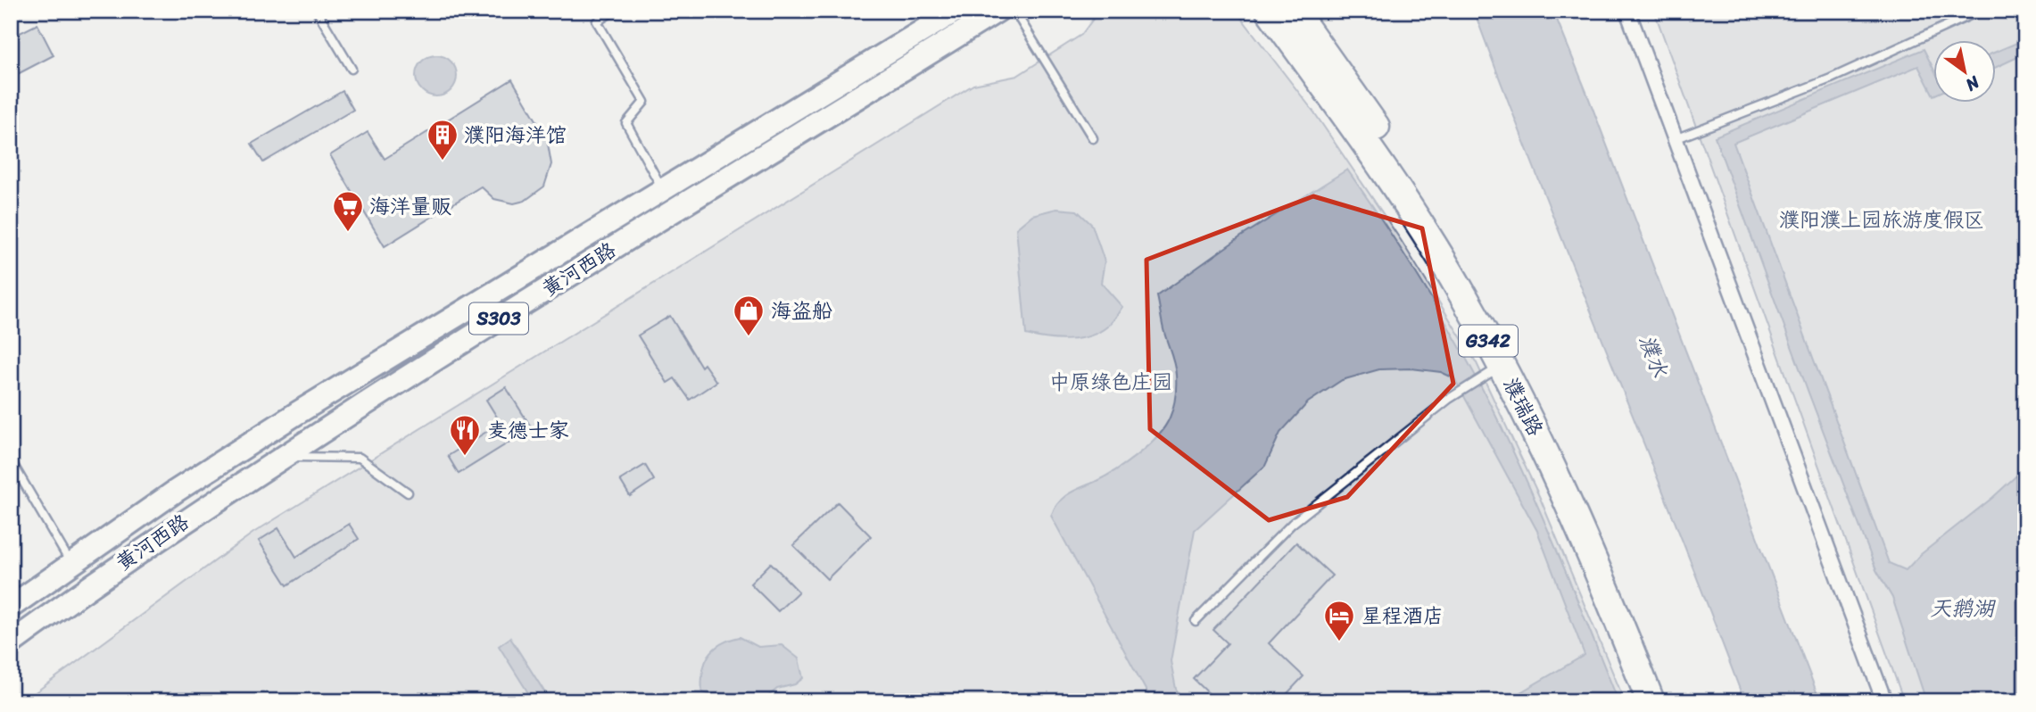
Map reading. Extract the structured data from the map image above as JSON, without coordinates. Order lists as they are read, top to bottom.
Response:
{
  "streets": {
    "highway": ["G342", "濮瑞路"],
    "main road": ["黄河西路", "S303"]
  },
  "water": ["濮水", "天鹅湖"],
  "parks": ["濮阳濮上园旅游度假区", "中原绿色庄园"],
  "places": {
    "building": ["濮阳海洋馆"],
    "supermarket": ["海洋量贩"],
    "shop": ["海盗船"],
    "restaurant": ["麦德士家"],
    "hotel": ["星程酒店"]
  },
  "north": "bottom right"
}
